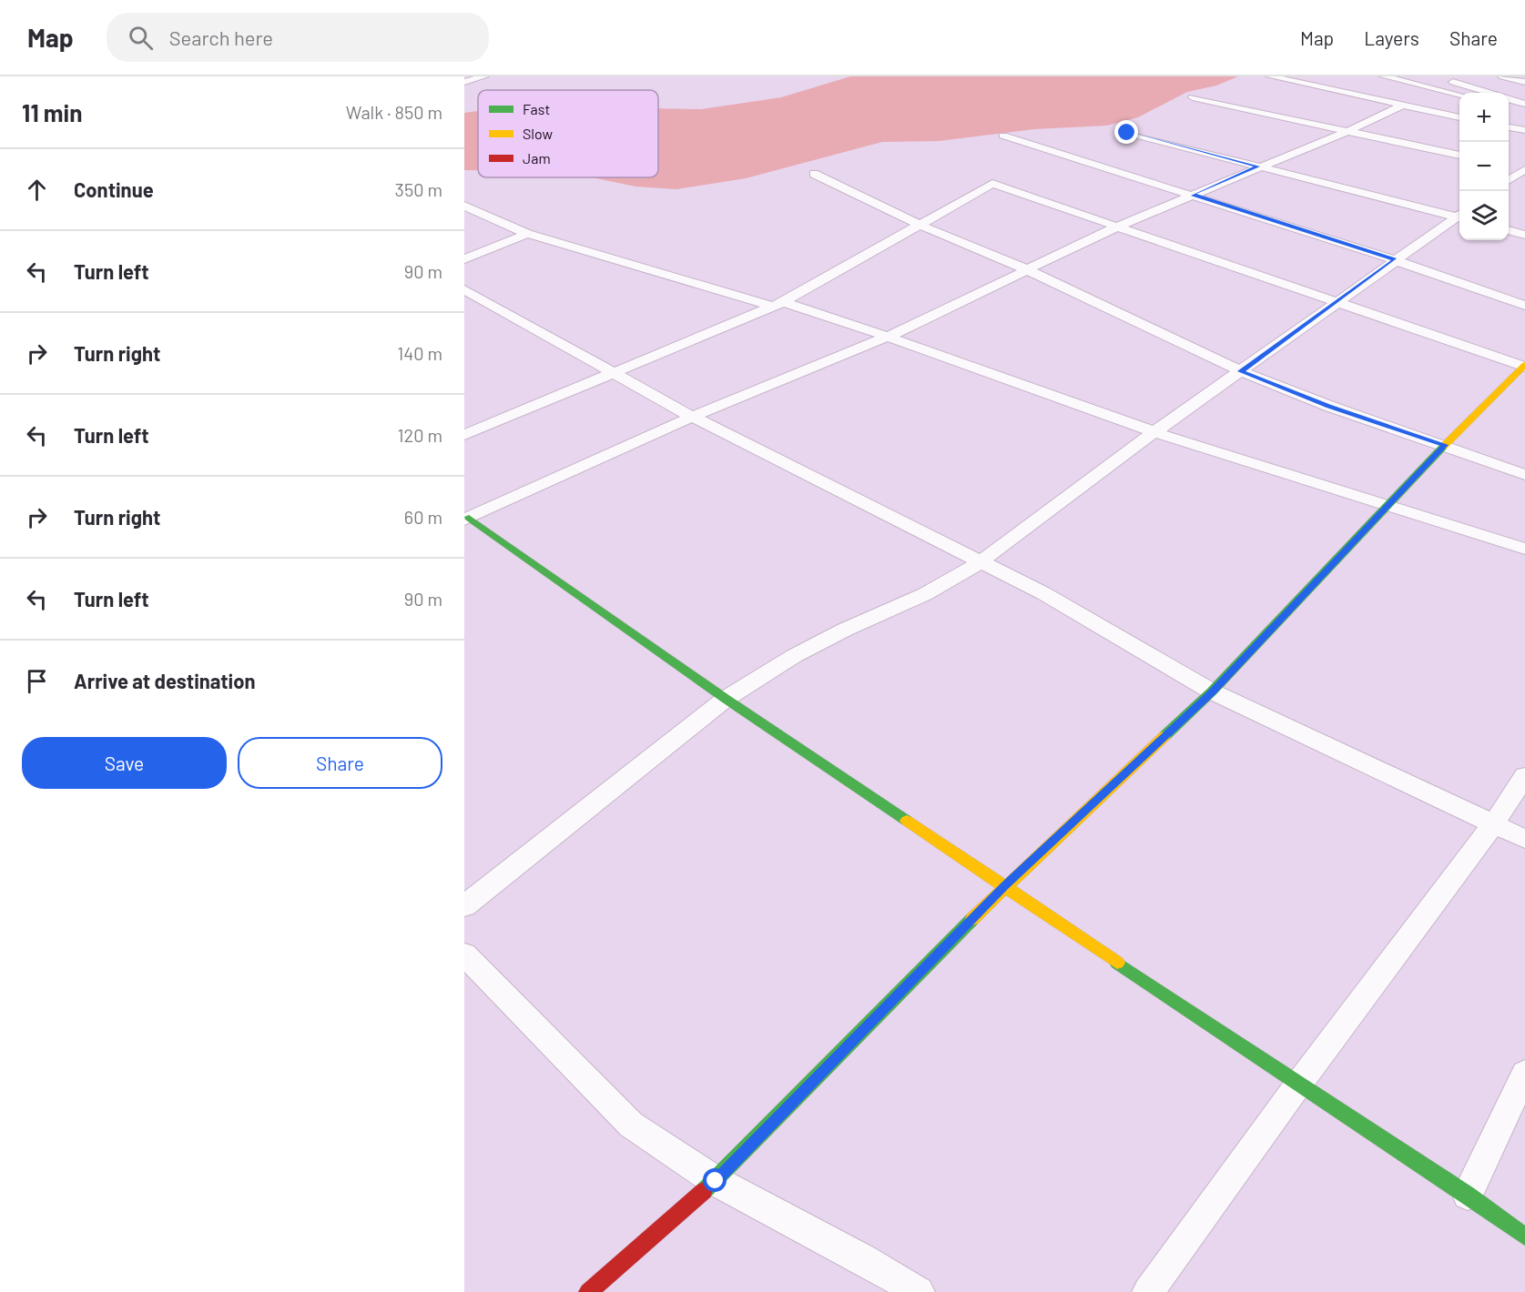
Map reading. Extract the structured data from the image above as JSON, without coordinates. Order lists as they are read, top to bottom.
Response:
{
  "legend": ["Fast", "Slow", "Jam"],
  "page": {
    "header": "Map",
    "search": "Search here",
    "nav": ["Map", "Layers", "Share"],
    "heading": ["11 min", "Walk · 850 m"],
    "map_buttons": ["+", "−"],
    "list": [
      ["Continue", "350 m"],
      ["Turn left", "90 m"],
      ["Turn right", "140 m"],
      ["Turn left", "120 m"],
      ["Turn right", "60 m"],
      ["Turn left", "90 m"],
      "Arrive at destination"
    ],
    "buttons": ["Save", "Share"]
  }
}
